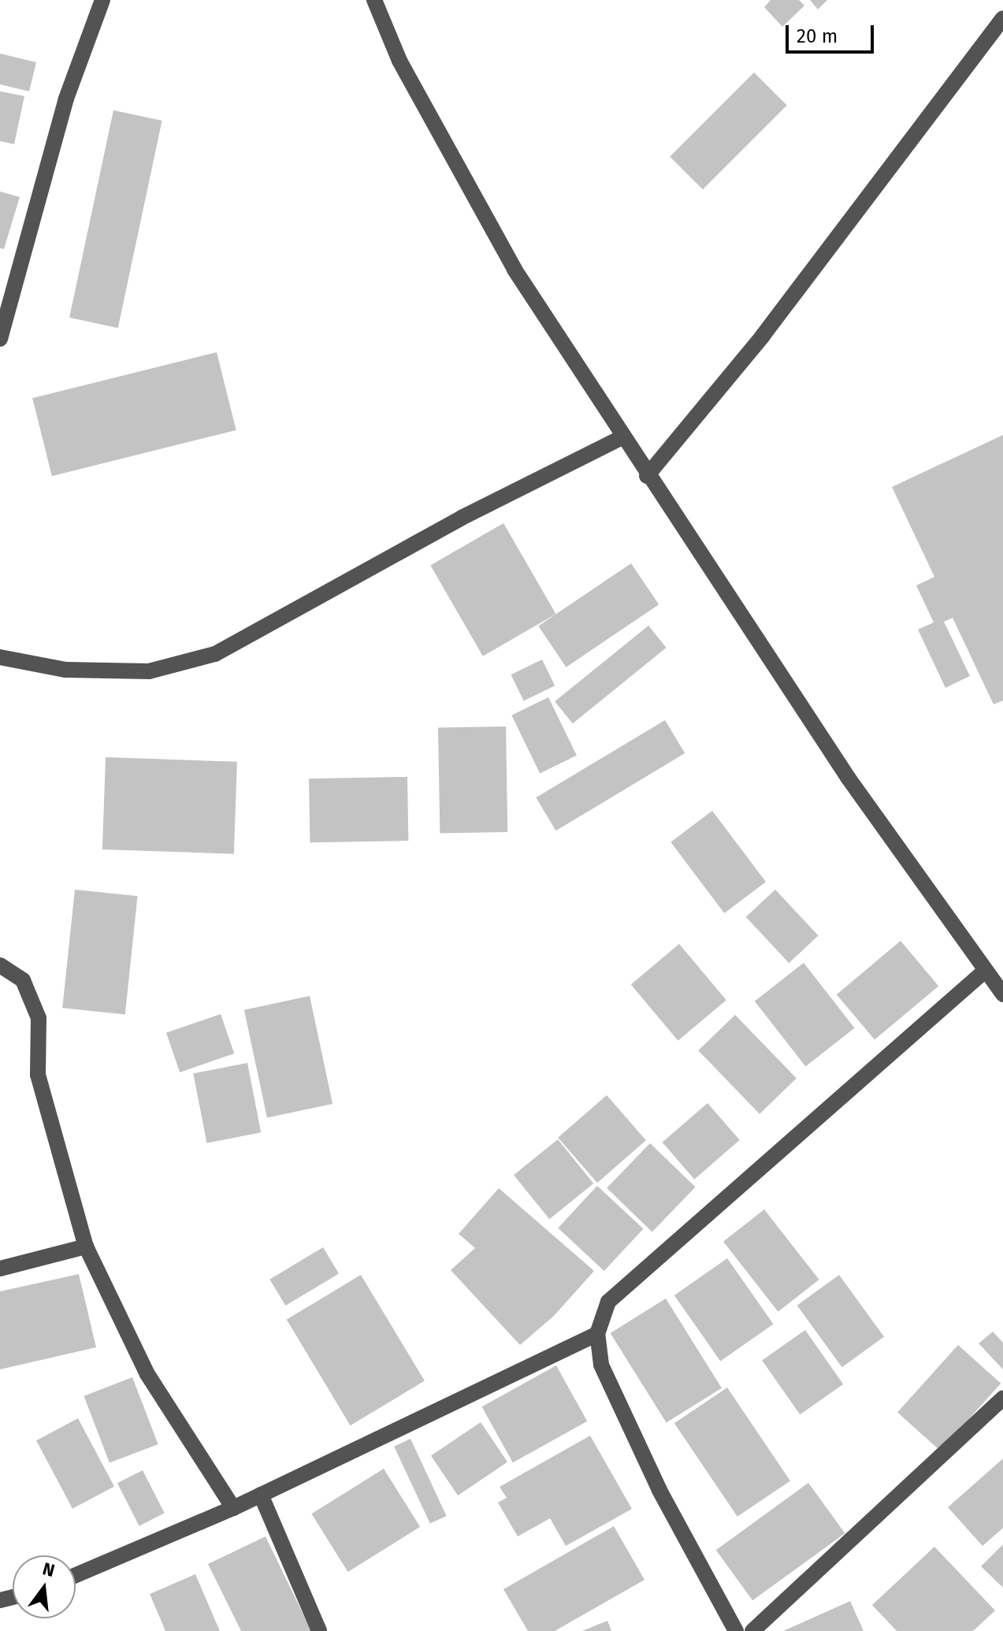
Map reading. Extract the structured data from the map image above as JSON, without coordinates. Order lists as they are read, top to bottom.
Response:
{
  "scale_bar": "20 m",
  "north": "top"
}
